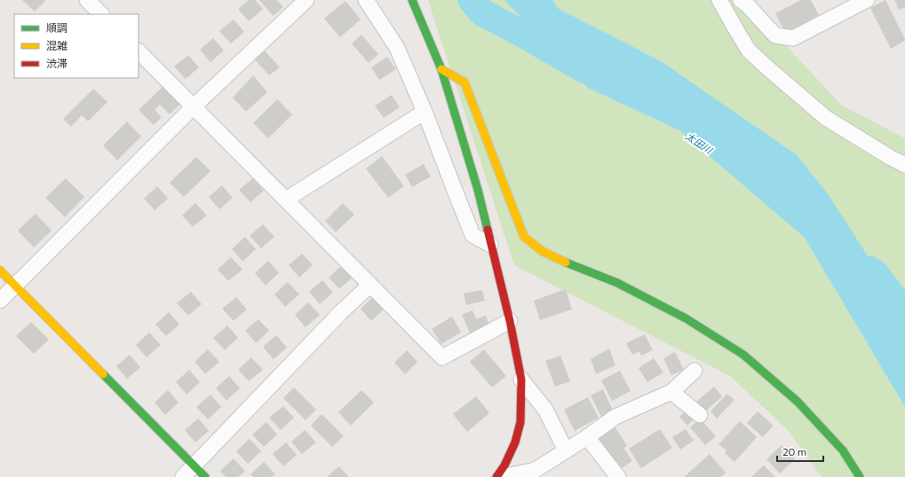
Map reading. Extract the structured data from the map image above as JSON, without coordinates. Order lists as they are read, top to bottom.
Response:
{
  "water": ["太田川"],
  "legend": ["順調", "混雑", "渋滞"],
  "scale_bar": "20 m"
}
